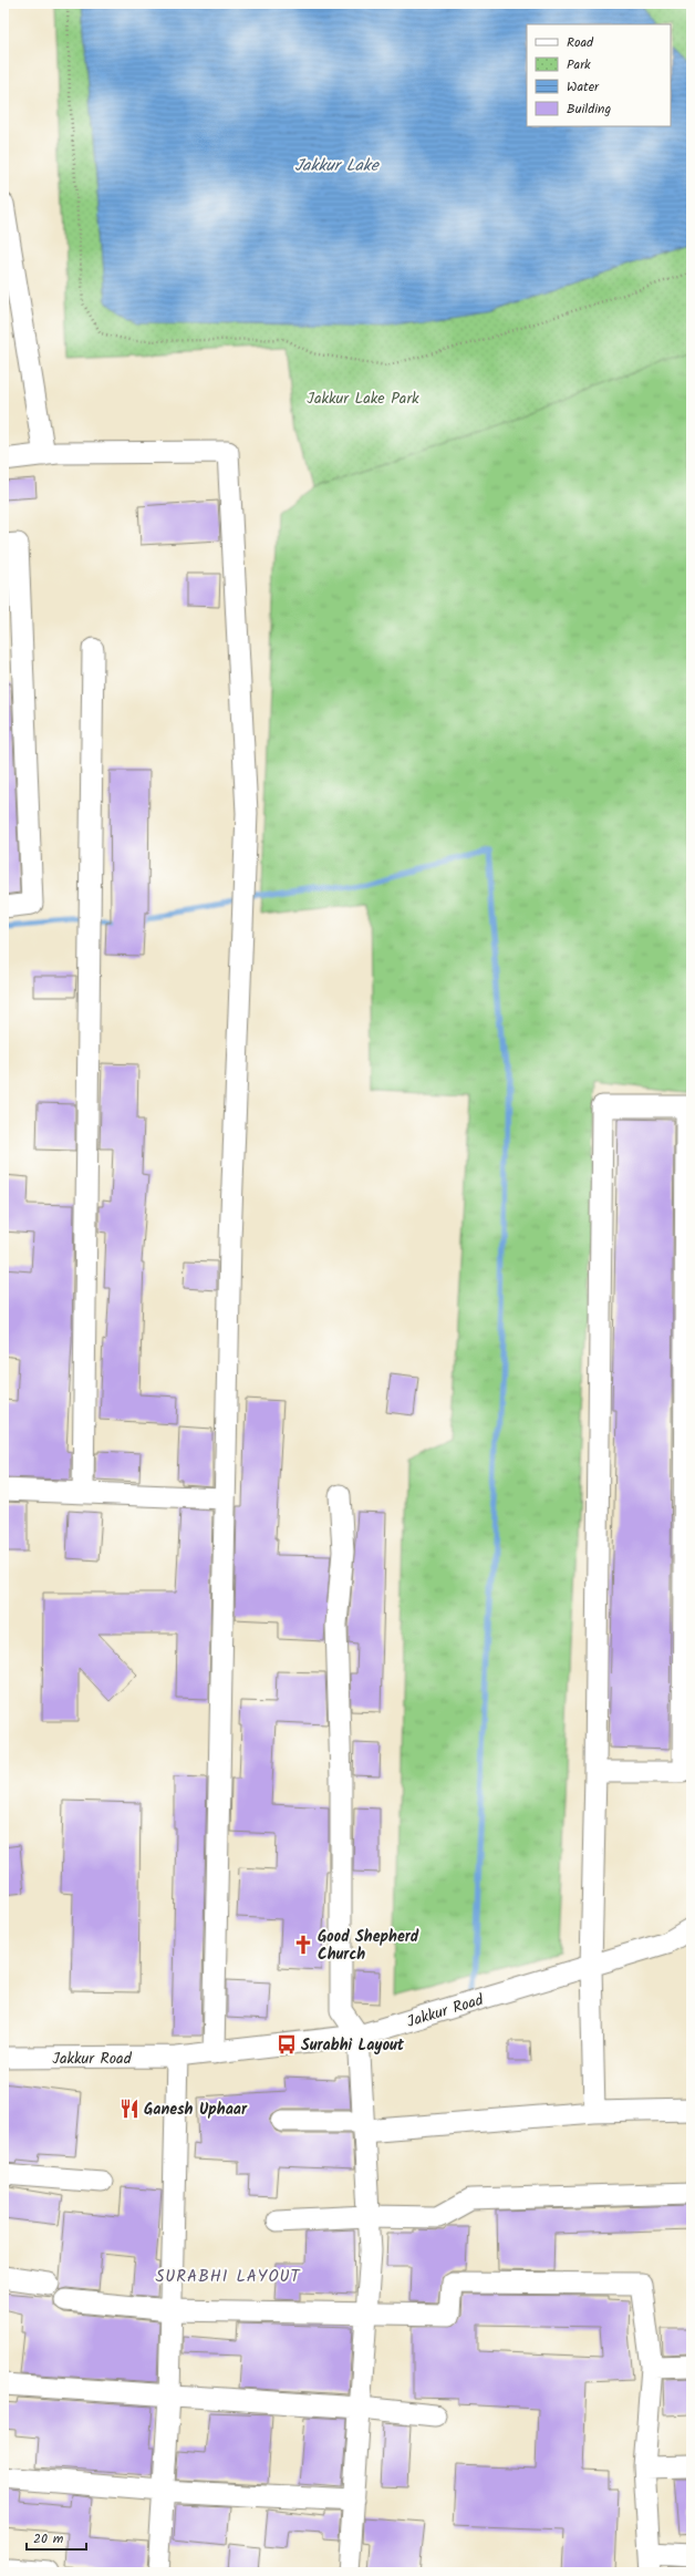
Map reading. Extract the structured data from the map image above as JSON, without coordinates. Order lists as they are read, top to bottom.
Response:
{
  "streets": {
    "street": ["Jakkur Road"]
  },
  "districts": ["SURABHI LAYOUT"],
  "water": ["Jakkur Lake"],
  "parks": ["Jakkur Lake Park"],
  "places": {
    "church": ["Good Shepherd Church"],
    "bus stop": ["Surabhi Layout"],
    "restaurant": ["Ganesh Uphaar"]
  },
  "legend": [
    "Road",
    "Park",
    "Water",
    "Building"
  ],
  "scale_bar": "20 m"
}
